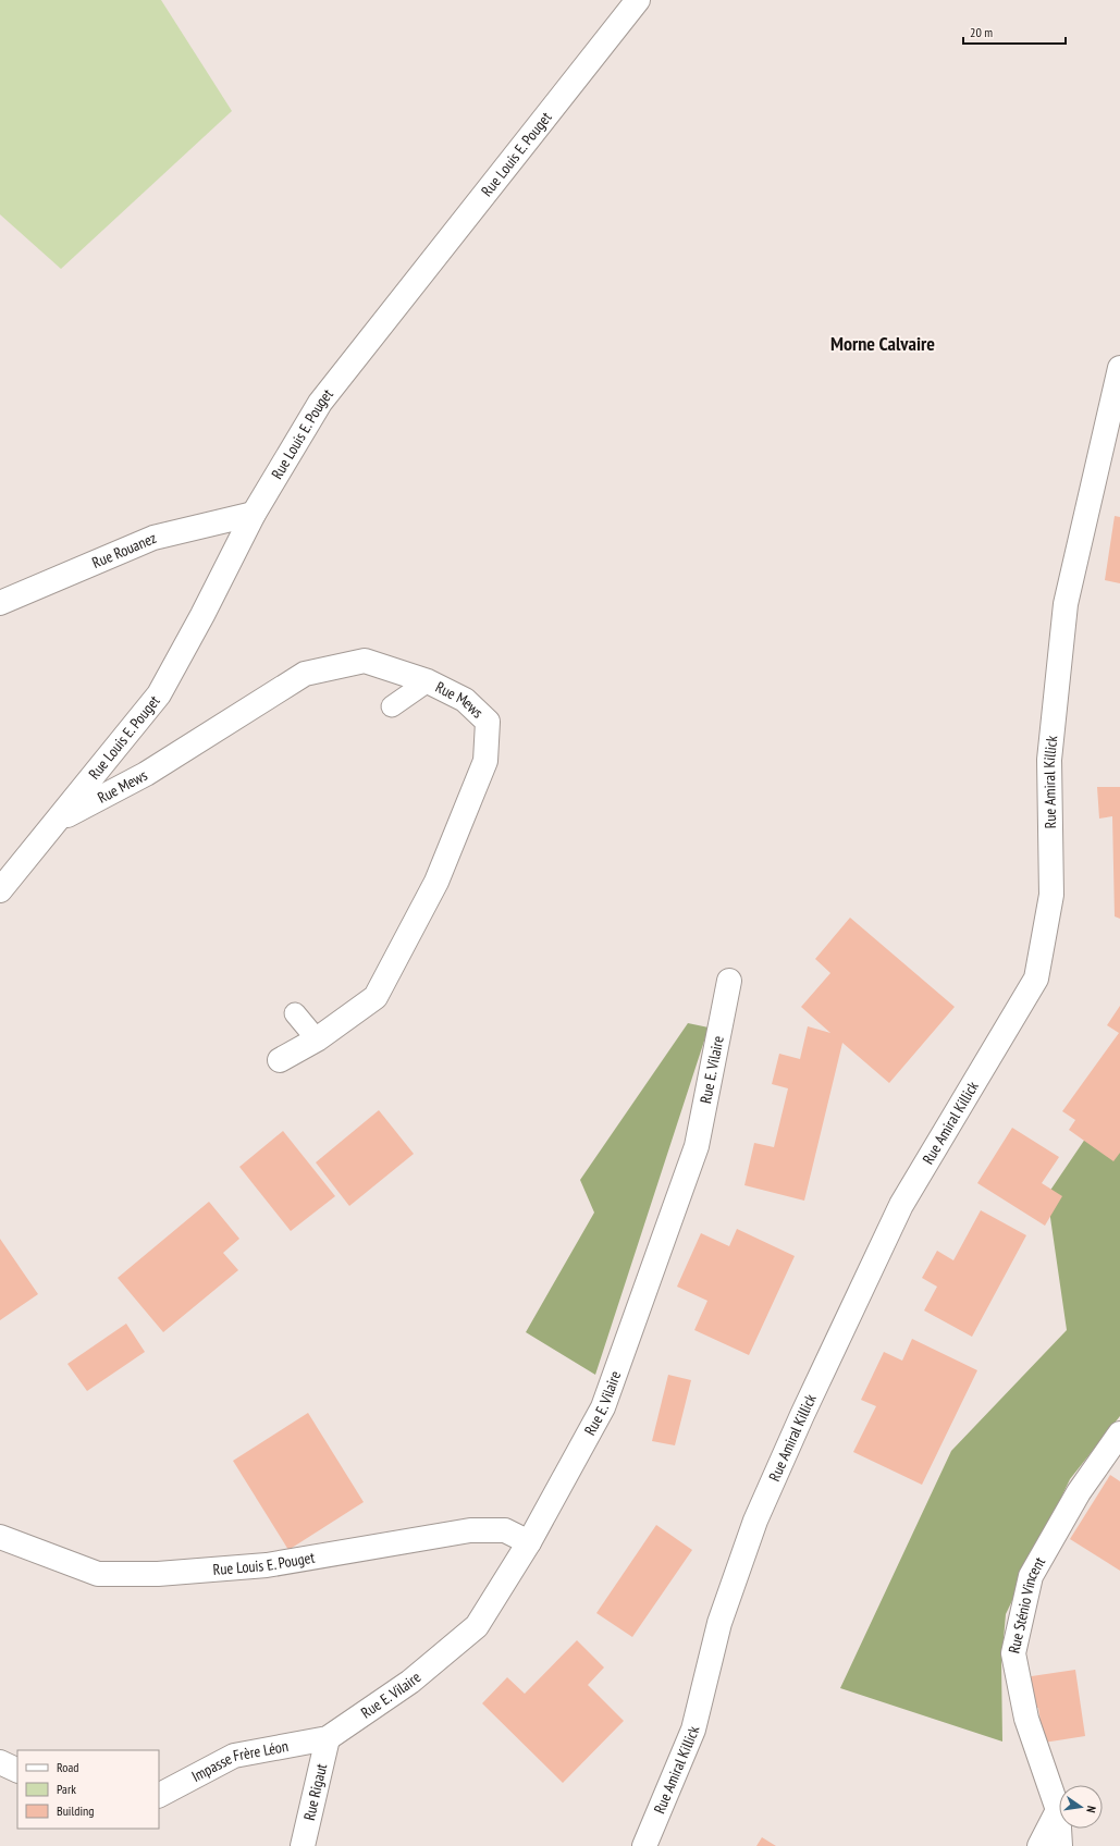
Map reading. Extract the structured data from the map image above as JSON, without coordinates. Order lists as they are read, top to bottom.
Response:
{
  "streets": {
    "street": [
      "Rue Louis E. Pouget",
      "Rue Rouanez",
      "Rue Mews",
      "Rue Amiral Killick",
      "Rue E. Vilaire",
      "Rue Sténio Vincent",
      "Impasse Frère Léon",
      "Rue Rigaut"
    ]
  },
  "crossings": [
    ["Rue Louis E. Pouget", "Rue Rouanez"],
    ["Rue Louis E. Pouget", "Rue Mews"],
    ["Rue Louis E. Pouget", "Rue E. Vilaire"],
    ["Rue E. Vilaire", "Impasse Frère Léon"],
    ["Rue E. Vilaire", "Rue Rigaut"],
    ["Impasse Frère Léon", "Rue Rigaut"]
  ],
  "districts": ["Morne Calvaire"],
  "legend": ["Road", "Park", "Building"],
  "scale_bar": "20 m",
  "north": "right"
}
